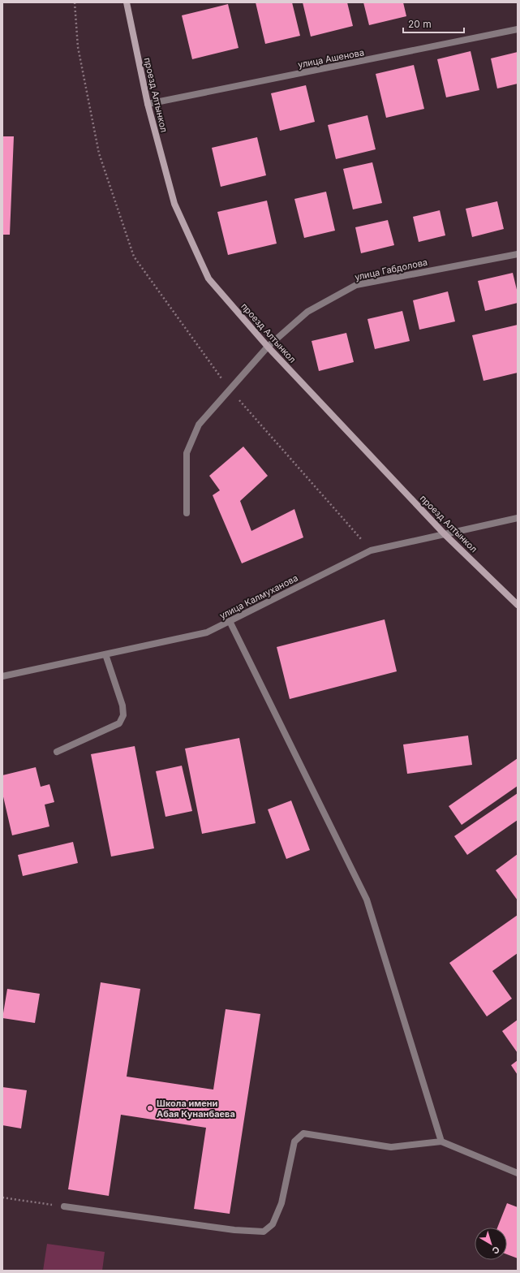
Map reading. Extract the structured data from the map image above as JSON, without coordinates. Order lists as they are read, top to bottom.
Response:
{
  "streets": {
    "main road": ["проезд Алтынкол"],
    "street": ["улица Ашенова", "улица Габдолова", "улица Калмуханова"]
  },
  "crossings": [
    ["улица Ашенова", "проезд Алтынкол"],
    ["проезд Алтынкол", "улица Габдолова"],
    ["проезд Алтынкол", "улица Калмуханова"]
  ],
  "places": ["Школа имени Абая Кунанбаева"],
  "scale_bar": "20 m",
  "north": "bottom right"
}
